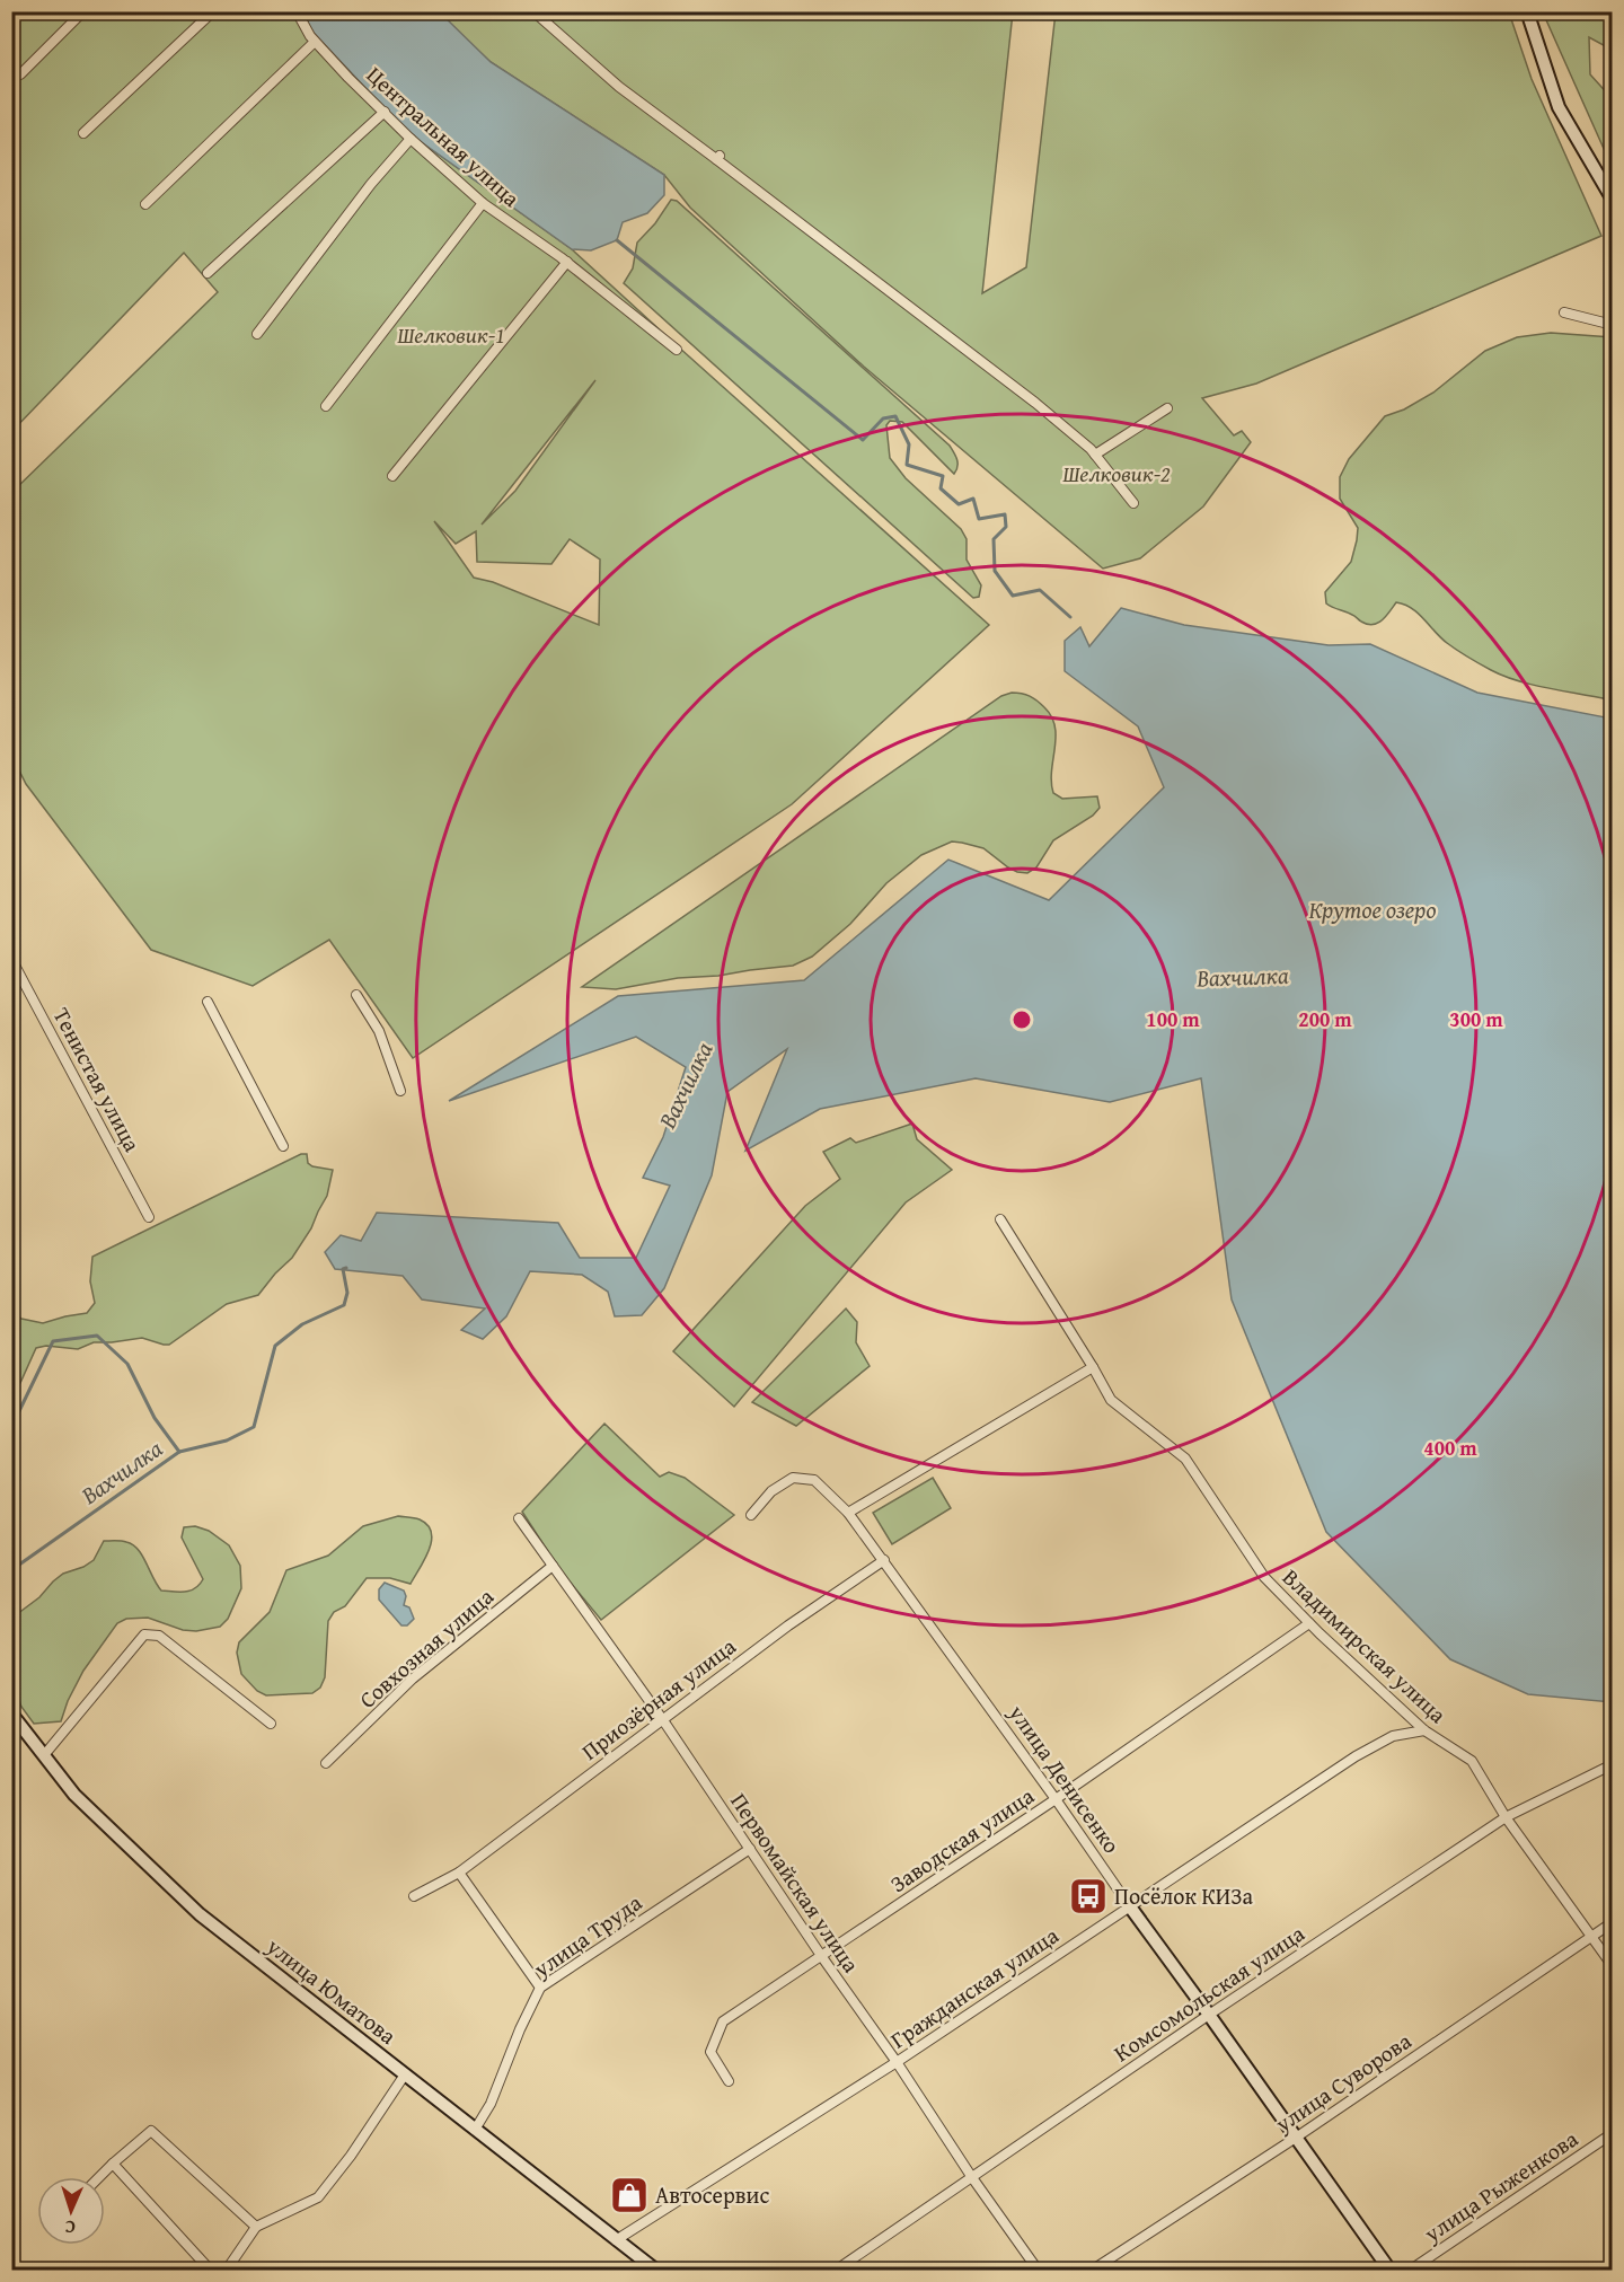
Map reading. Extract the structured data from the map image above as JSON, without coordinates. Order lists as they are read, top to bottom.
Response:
{
  "streets": {
    "main road": ["улица Денисенко", "улица Юматова"],
    "street": [
      "Центральная улица",
      "Тенистая улица",
      "Владимирская улица",
      "Совхозная улица",
      "Приозёрная улица",
      "Заводская улица",
      "Первомайская улица",
      "улица Труда",
      "Гражданская улица",
      "Комсомольская улица",
      "улица Суворова",
      "улица Рыженкова"
    ]
  },
  "crossings": [
    ["Владимирская улица", "Заводская улица"],
    ["Владимирская улица", "Гражданская улица"],
    ["Владимирская улица", "Комсомольская улица"],
    ["Владимирская улица", "улица Суворова"],
    ["Совхозная улица", "Первомайская улица"],
    ["Приозёрная улица", "улица Денисенко"],
    ["Приозёрная улица", "Первомайская улица"],
    ["улица Денисенко", "Заводская улица"],
    ["улица Денисенко", "Гражданская улица"],
    ["улица Денисенко", "Комсомольская улица"],
    ["улица Денисенко", "улица Суворова"],
    ["Заводская улица", "Первомайская улица"],
    ["Первомайская улица", "улица Труда"],
    ["Первомайская улица", "Гражданская улица"],
    ["Первомайская улица", "Комсомольская улица"],
    ["улица Труда", "улица Юматова"],
    ["Гражданская улица", "улица Юматова"]
  ],
  "water": ["Крутое озеро", "Вахчилка"],
  "parks": ["Шелковик-1", "Шелковик-2"],
  "places": {
    "bus stop": ["Посёлок КИЗа"],
    "shop": ["Автосервис"]
  },
  "north": "bottom",
  "rings": [
    "100 m",
    "200 m",
    "300 m",
    "400 m"
  ]
}
